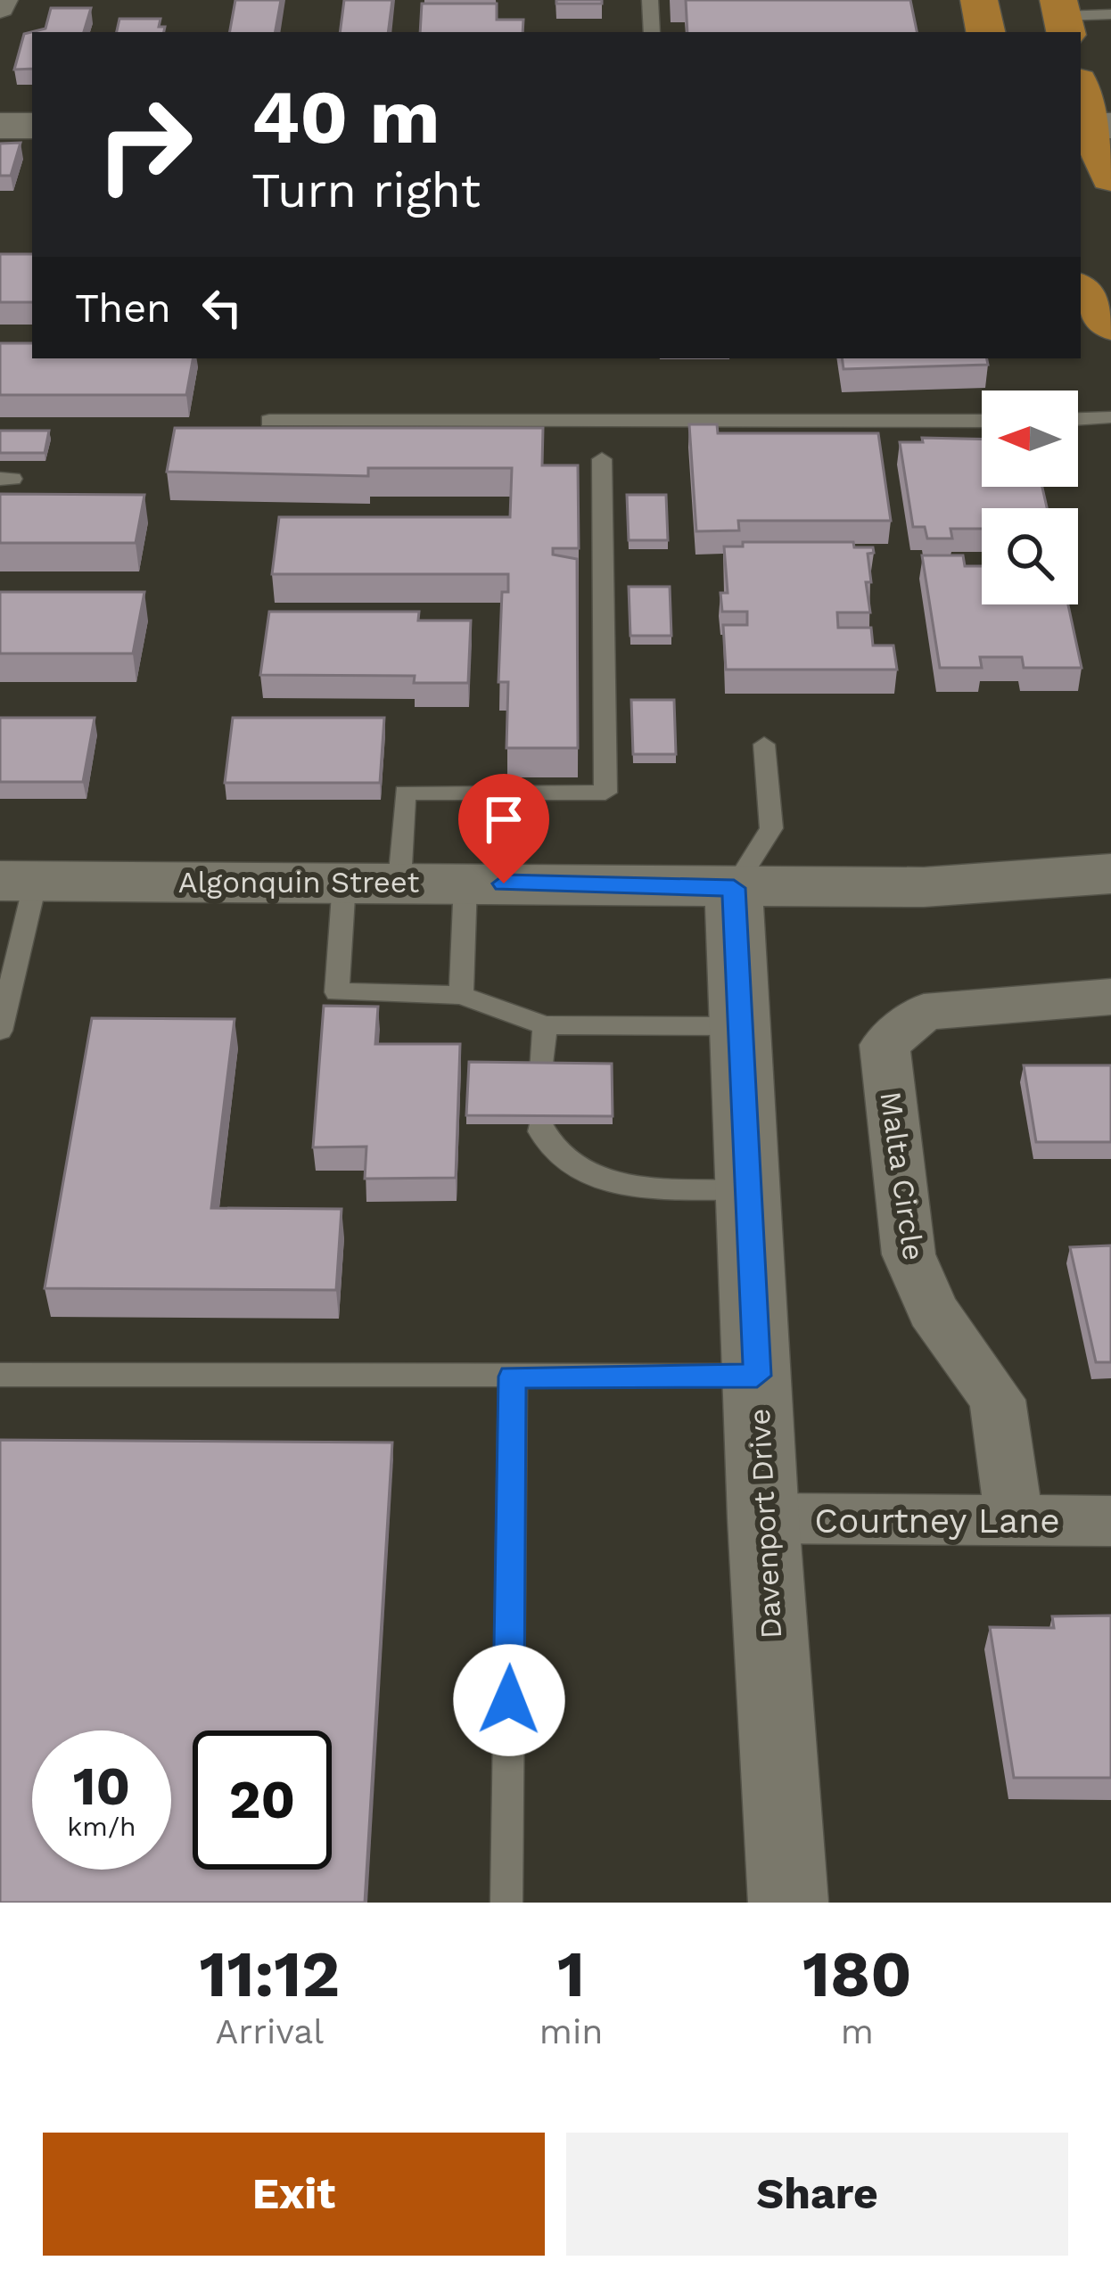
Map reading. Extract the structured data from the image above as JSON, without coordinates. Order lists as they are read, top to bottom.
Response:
{
  "streets": {
    "street": [
      "Algonquin Street",
      "Malta Circle",
      "Courtney Lane",
      "Davenport Drive"
    ]
  },
  "crossings": [
    ["Algonquin Street", "Davenport Drive"],
    ["Malta Circle", "Courtney Lane"],
    ["Courtney Lane", "Davenport Drive"]
  ],
  "north": "left",
  "page": {
    "turn": ["40 m", "Turn right"],
    "then": "Then",
    "speed": "10 km/h",
    "limit": "20",
    "eta": [
      "11:12",
      "Arrival",
      "1",
      "min",
      "180",
      "m"
    ],
    "buttons": ["Exit", "Share"]
  }
}
